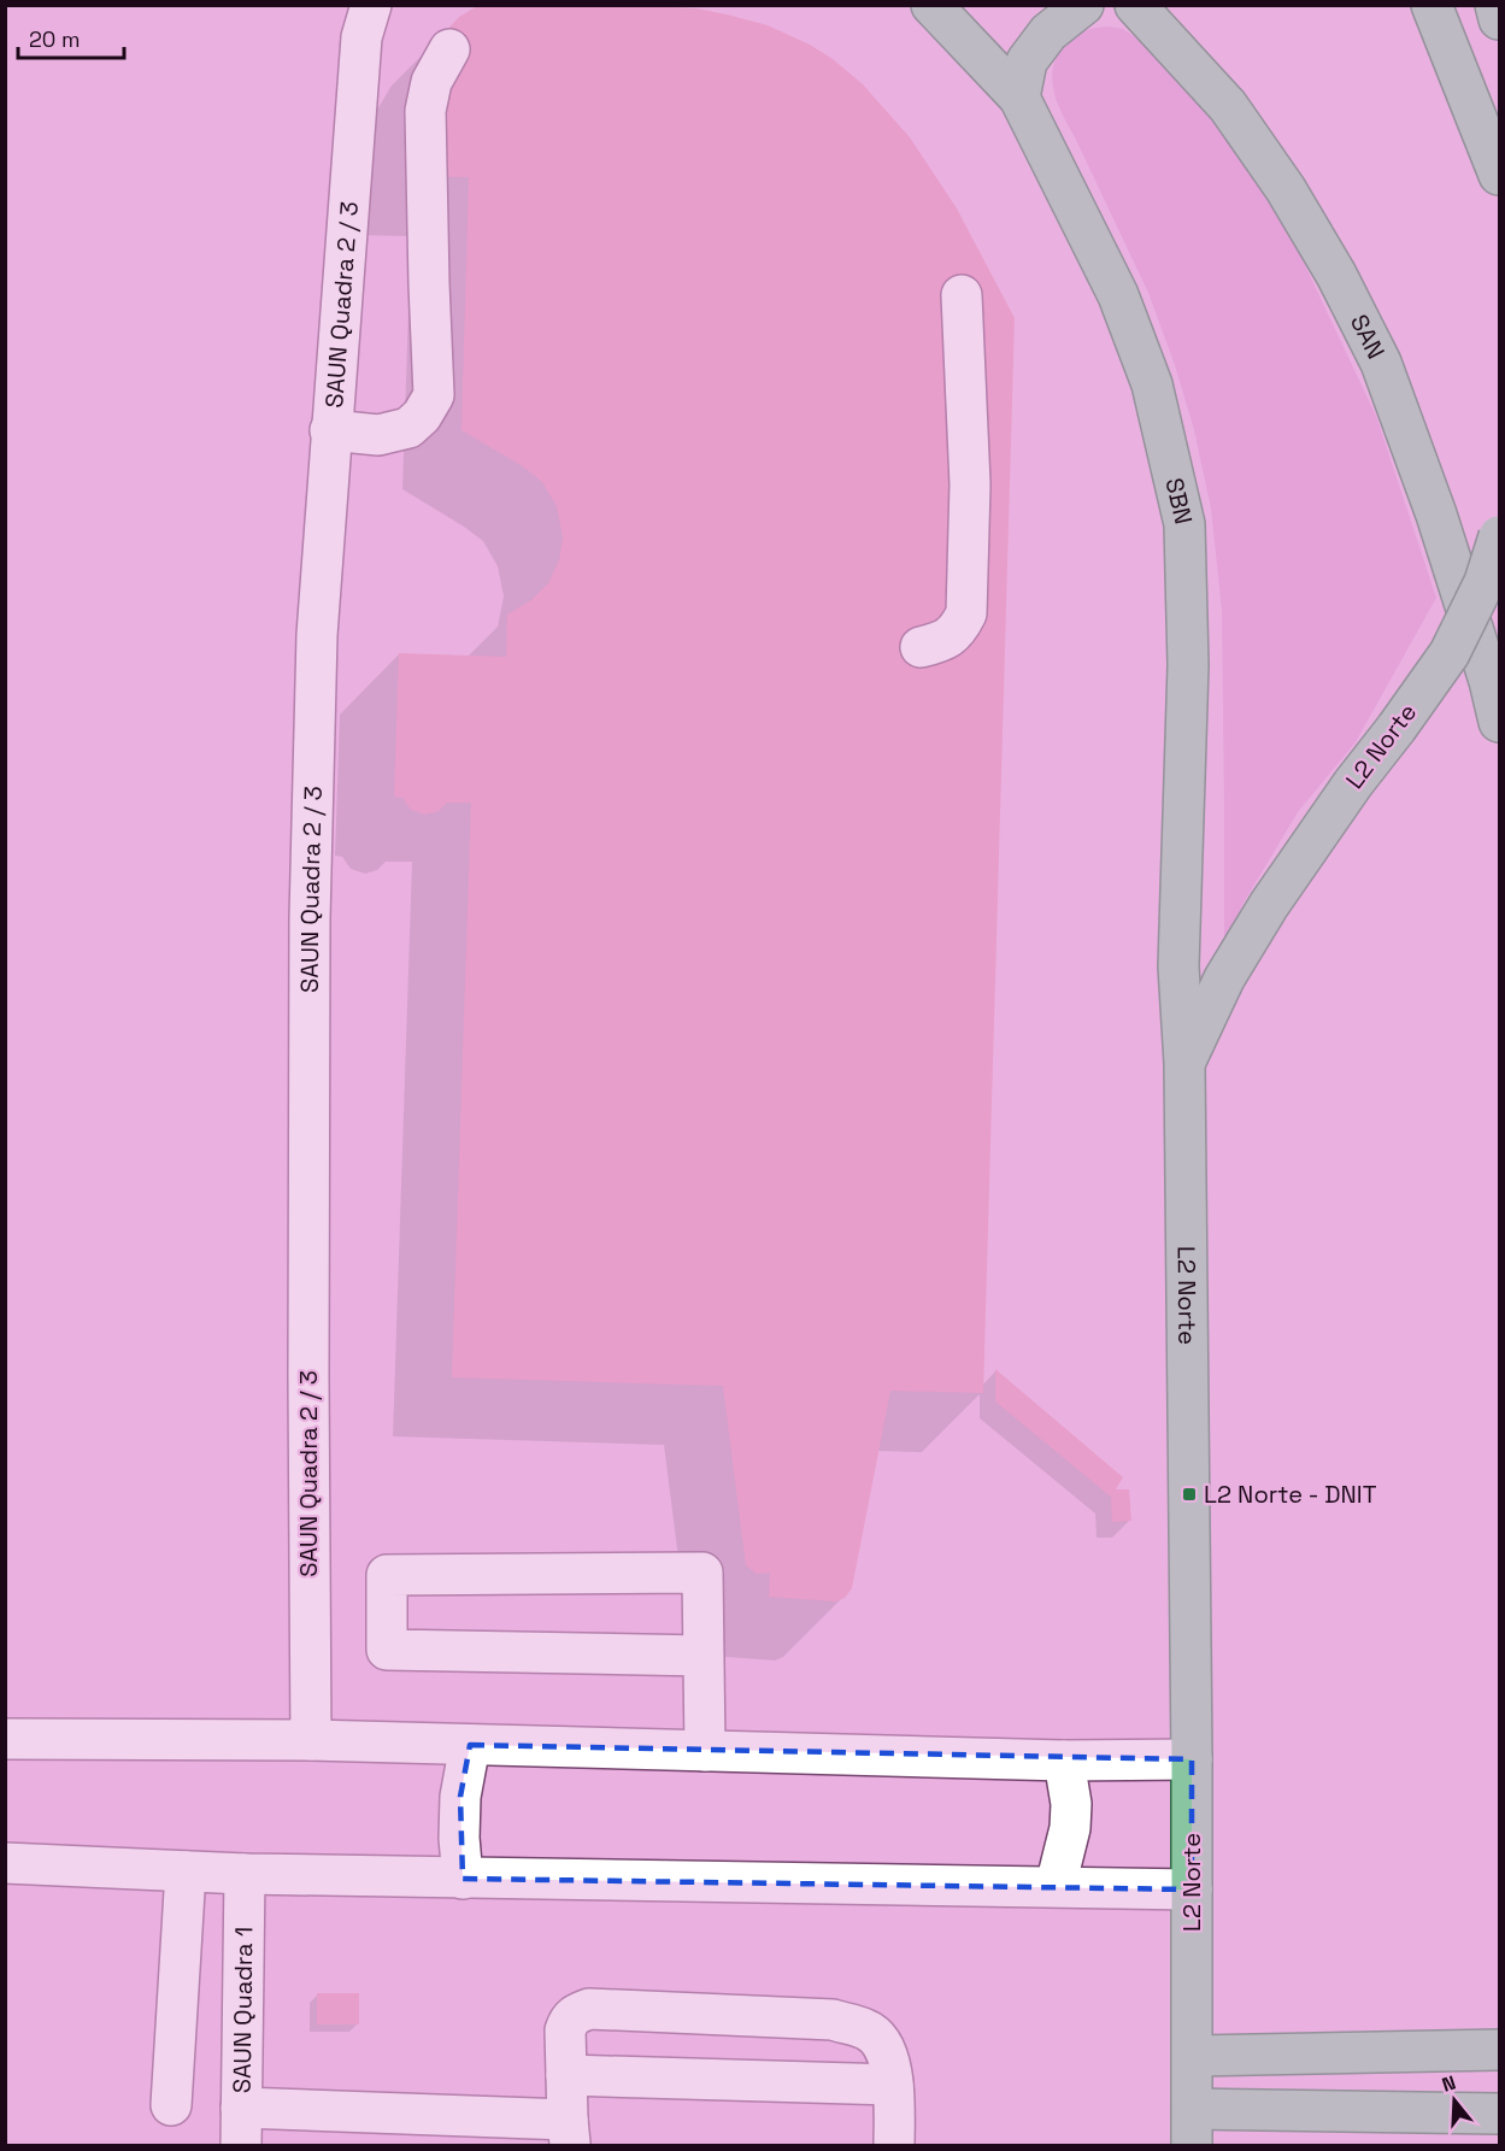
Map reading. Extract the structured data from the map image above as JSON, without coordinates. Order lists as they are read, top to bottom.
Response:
{
  "streets": {
    "main road": ["SAN", "SBN", "L2 Norte"],
    "street": ["SAUN Quadra 2 / 3", "SAUN Quadra 1"]
  },
  "crossings": [
    ["SBN", "L2 Norte"]
  ],
  "places": {
    "transit": ["L2 Norte - DNIT"]
  },
  "scale_bar": "20 m",
  "north": "top"
}
